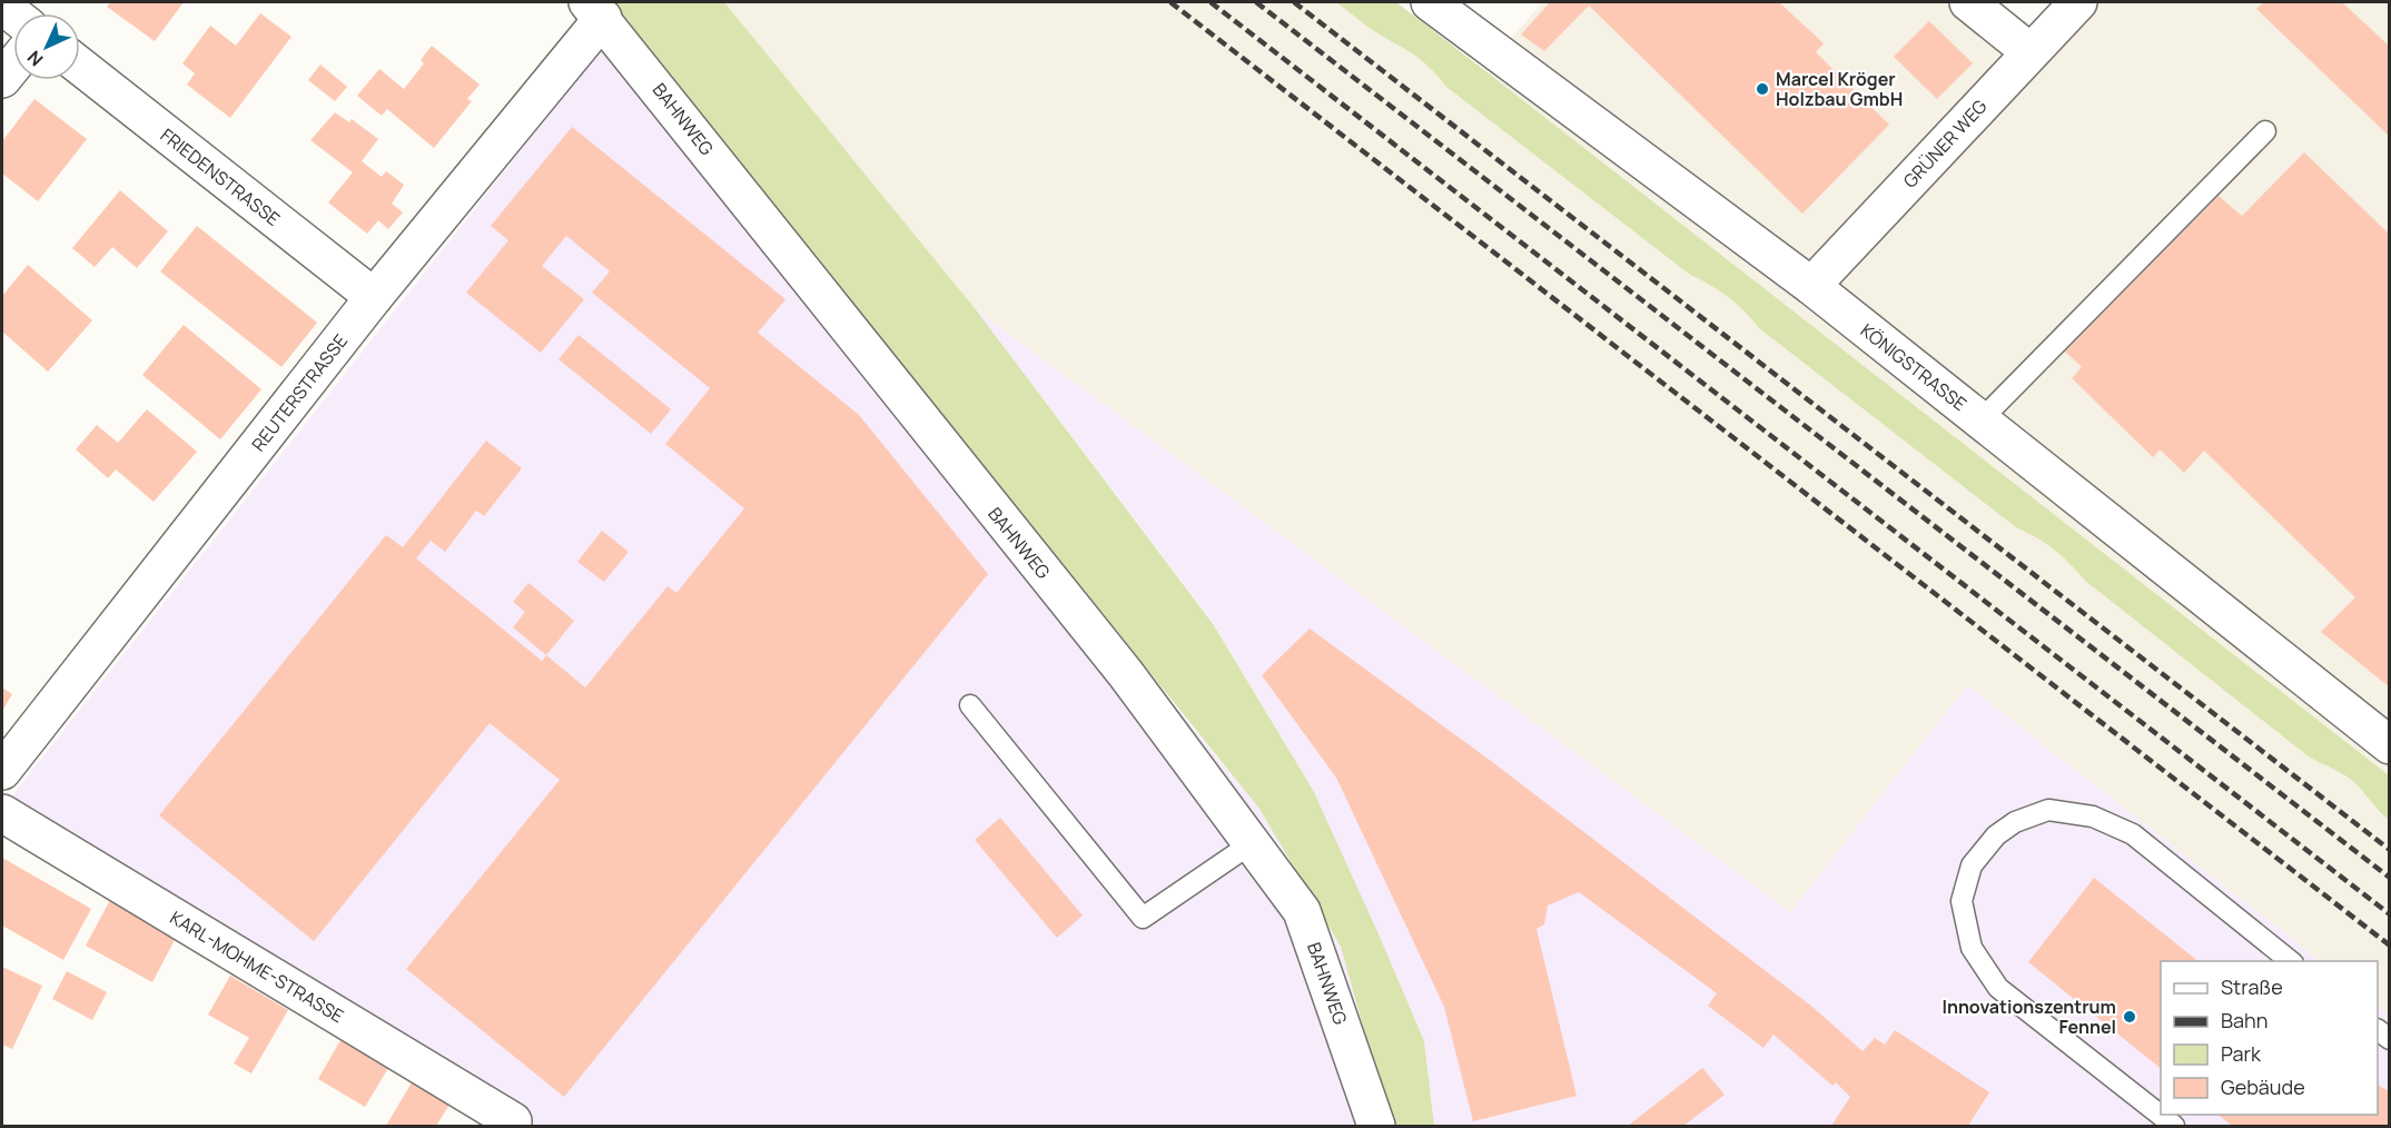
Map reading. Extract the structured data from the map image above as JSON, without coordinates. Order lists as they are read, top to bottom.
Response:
{
  "streets": {
    "street": [
      "BAHNWEG",
      "GRÜNER WEG",
      "FRIEDENSTRASSE",
      "KÖNIGSTRASSE",
      "REUTERSTRASSE",
      "KARL-MOHME-STRASSE"
    ]
  },
  "crossings": [
    ["BAHNWEG", "REUTERSTRASSE"],
    ["GRÜNER WEG", "KÖNIGSTRASSE"],
    ["FRIEDENSTRASSE", "REUTERSTRASSE"]
  ],
  "places": ["Marcel Kröger Holzbau GmbH", "Innovationszentrum Fennel"],
  "legend": [
    "Straße",
    "Bahn",
    "Park",
    "Gebäude"
  ],
  "north": "bottom left"
}
